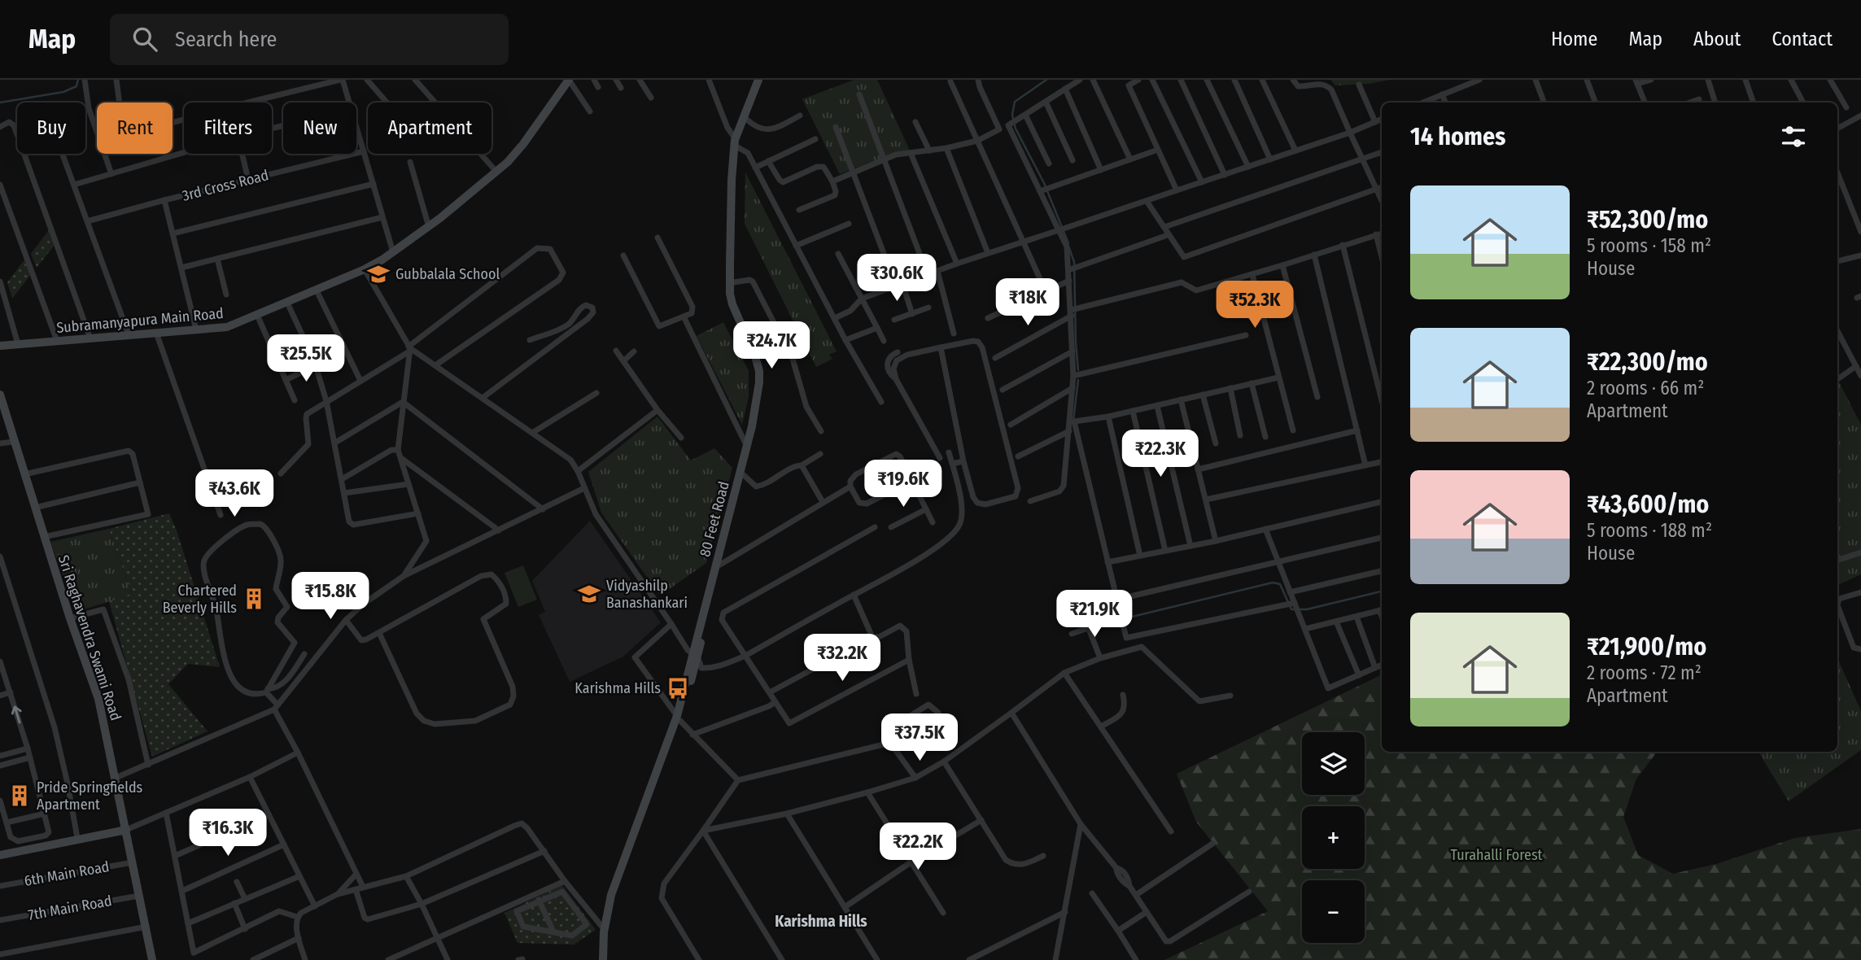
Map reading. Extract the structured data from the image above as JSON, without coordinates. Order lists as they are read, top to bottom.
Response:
{
  "streets": {
    "main road": ["Subramanyapura Main Road", "80 Feet Road", "Sri Raghavendra Swami Road"],
    "street": ["3rd Cross Road", "6th Main Road", "7th Main Road"]
  },
  "crossings": [
    ["Sri Raghavendra Swami Road", "6th Main Road"],
    ["Sri Raghavendra Swami Road", "7th Main Road"]
  ],
  "districts": ["Karishma Hills"],
  "parks": ["Turahalli Forest"],
  "places": {
    "school or university": ["Gubbalala School", "Vidyashilp Banashankari"],
    "building": ["Chartered Beverly Hills", "Pride Springfields Apartment"],
    "bus stop": ["Karishma Hills"]
  },
  "page": {
    "header": "Map",
    "search": "Search here",
    "nav": [
      "Home",
      "Map",
      "About",
      "Contact"
    ],
    "chip": [
      "Buy",
      "Rent",
      "Filters",
      "New",
      "Apartment"
    ],
    "heading": "14 homes",
    "list": [
      {
        "name": "₹52,300/mo",
        "note": "5 rooms · 158 m² · House"
      },
      {
        "name": "₹22,300/mo",
        "note": "2 rooms · 66 m² · Apartment"
      },
      {
        "name": "₹43,600/mo",
        "note": "5 rooms · 188 m² · House"
      },
      {
        "name": "₹21,900/mo",
        "note": "2 rooms · 72 m² · Apartment"
      }
    ],
    "price": [
      "₹30.6K",
      "₹18K",
      "₹52.3K",
      "₹24.7K",
      "₹25.5K",
      "₹22.3K",
      "₹19.6K",
      "₹43.6K",
      "₹15.8K",
      "₹21.9K",
      "₹32.2K",
      "₹37.5K",
      "₹16.3K",
      "₹22.2K"
    ],
    "map_buttons": ["+", "−"]
  }
}
